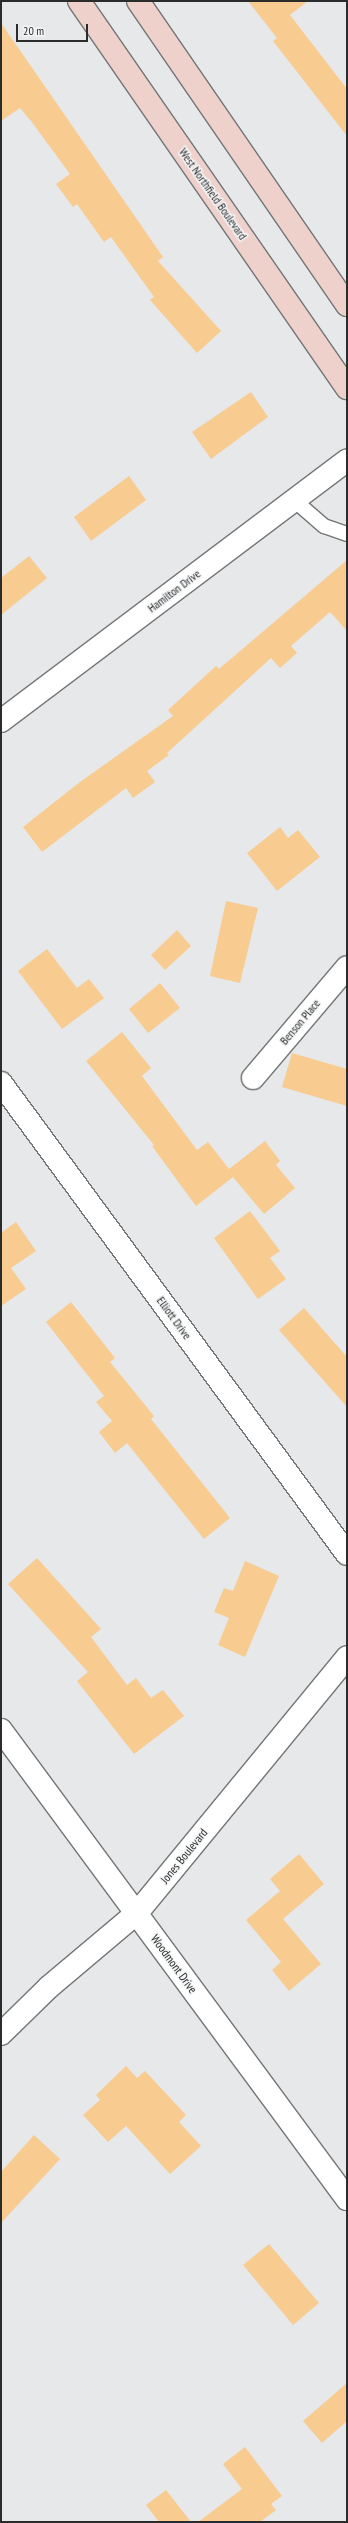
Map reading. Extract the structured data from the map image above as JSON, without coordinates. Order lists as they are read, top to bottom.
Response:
{
  "streets": {
    "main road": ["West Northfield Boulevard"],
    "street": [
      "Hamilton Drive",
      "Benson Place",
      "Elliott Drive",
      "Jones Boulevard",
      "Woodmont Drive"
    ]
  },
  "crossings": [
    ["Jones Boulevard", "Woodmont Drive"]
  ],
  "scale_bar": "20 m"
}
